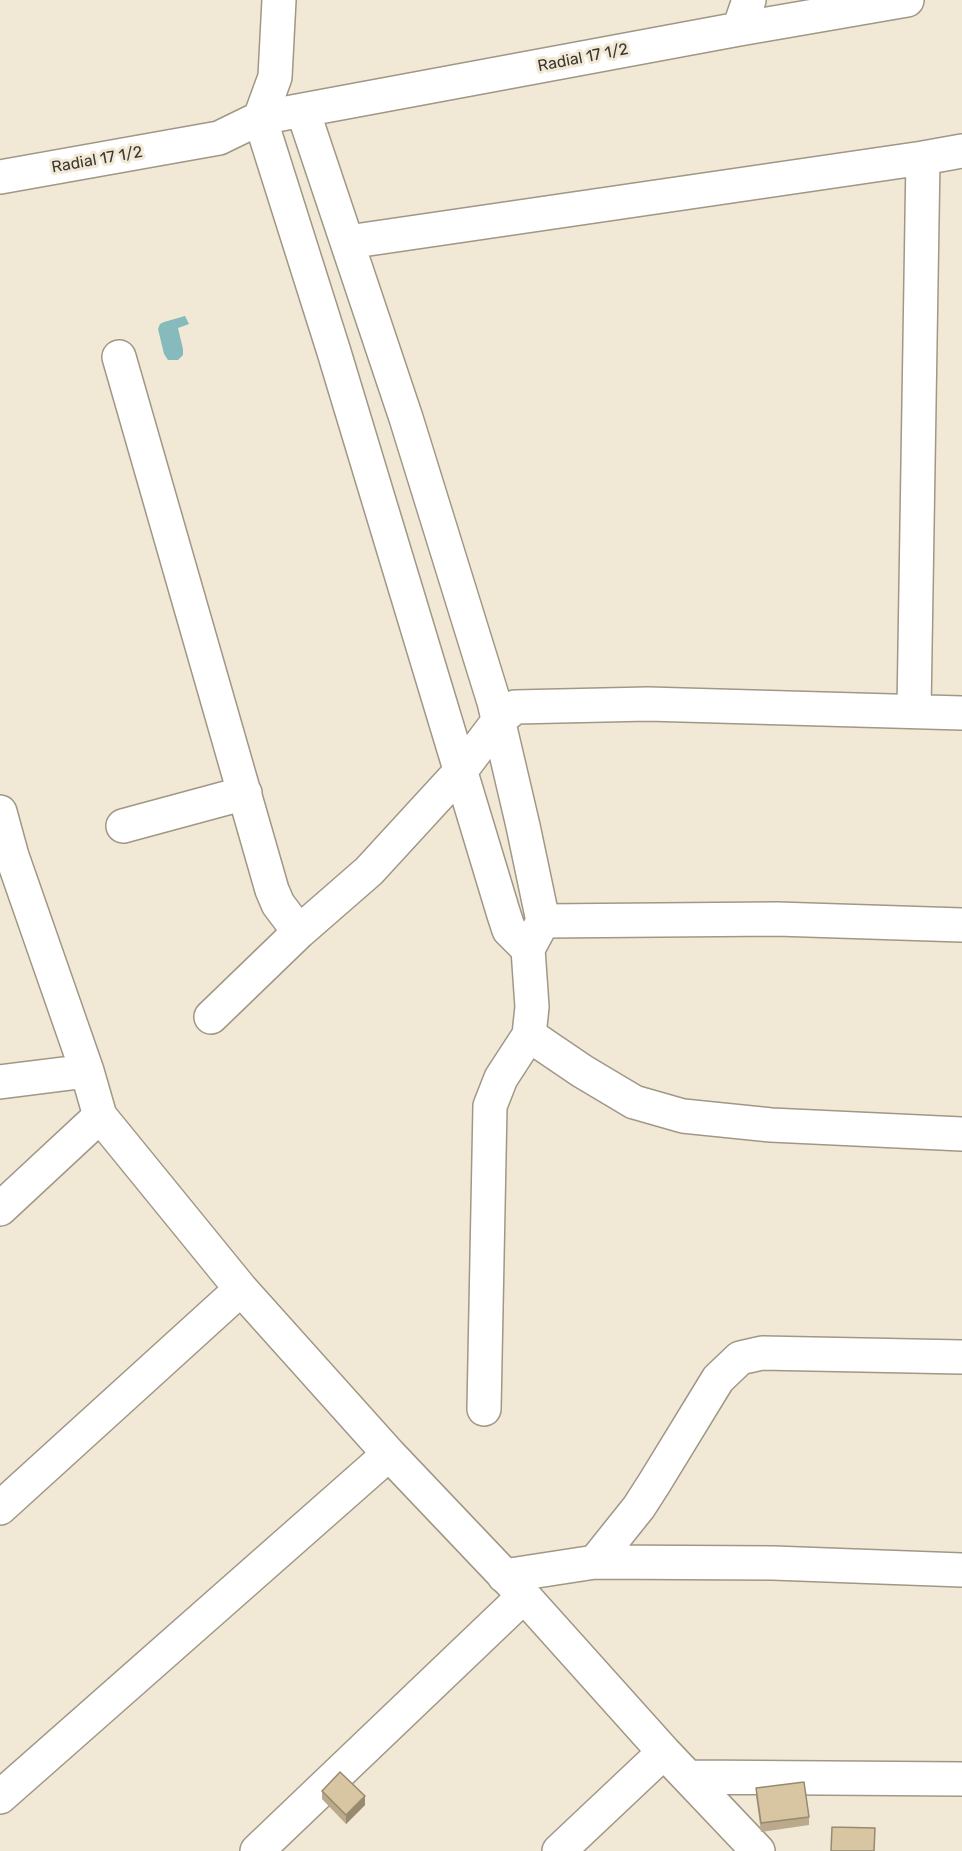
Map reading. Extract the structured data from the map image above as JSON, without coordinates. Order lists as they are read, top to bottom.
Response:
{
  "streets": {
    "street": ["Radial 17 1/2"]
  }
}
